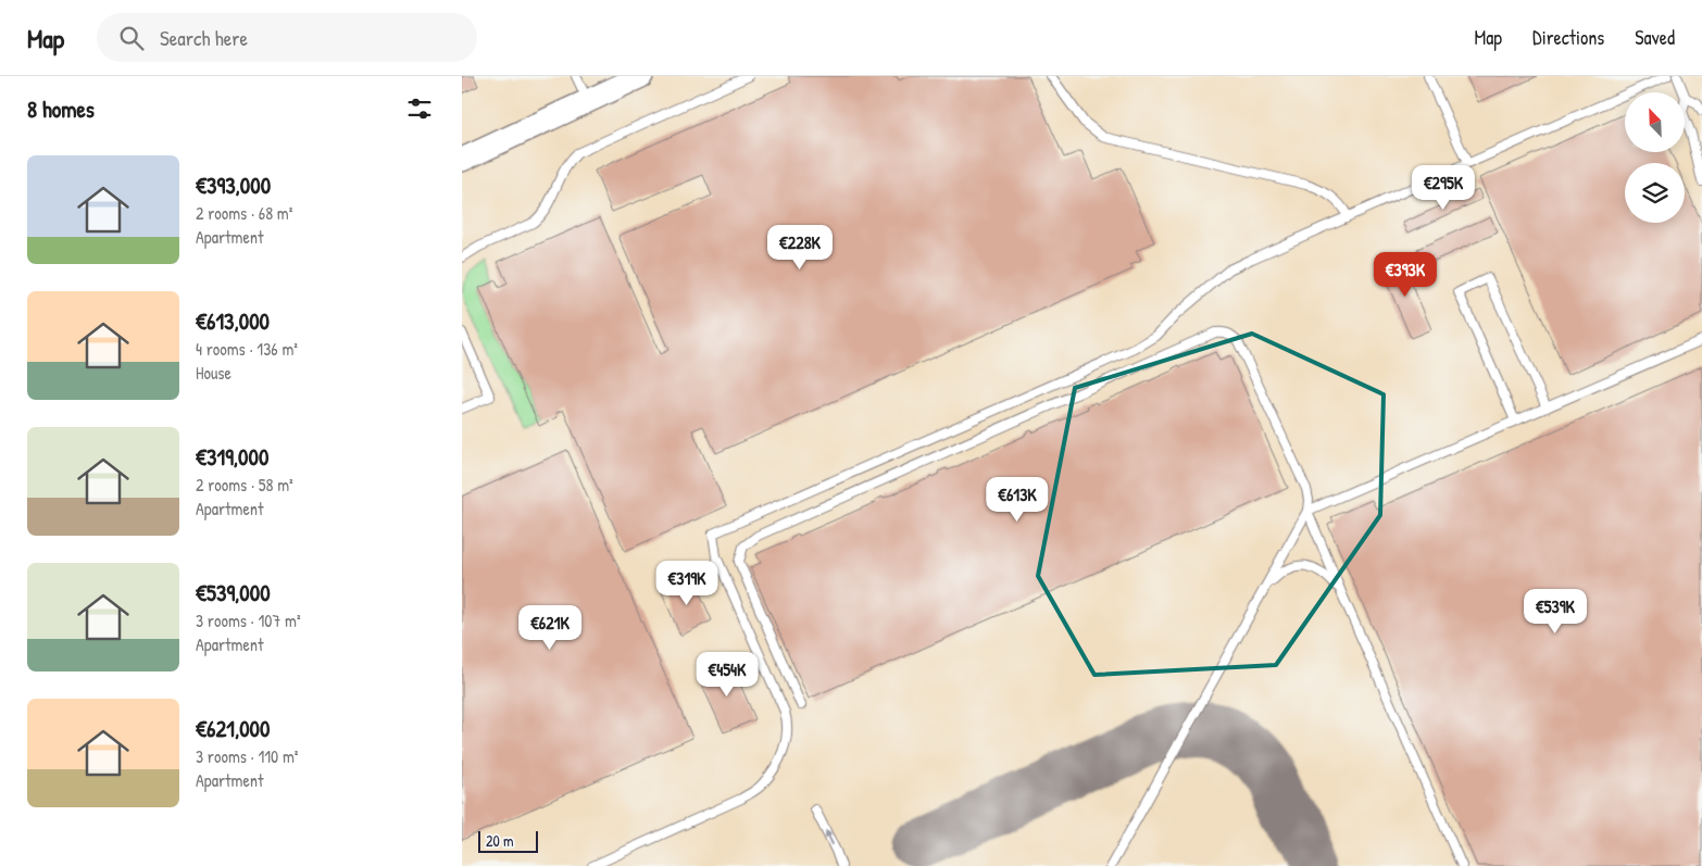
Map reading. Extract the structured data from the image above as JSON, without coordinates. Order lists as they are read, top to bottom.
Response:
{
  "scale_bar": "20 m",
  "north": "top left",
  "page": {
    "header": "Map",
    "search": "Search here",
    "nav": ["Map", "Directions", "Saved"],
    "heading": "8 homes",
    "list": [
      {
        "name": "€393,000",
        "note": "2 rooms · 68 m² · Apartment"
      },
      {
        "name": "€613,000",
        "note": "4 rooms · 136 m² · House"
      },
      {
        "name": "€319,000",
        "note": "2 rooms · 58 m² · Apartment"
      },
      {
        "name": "€539,000",
        "note": "3 rooms · 107 m² · Apartment"
      },
      {
        "name": "€621,000",
        "note": "3 rooms · 110 m² · Apartment"
      }
    ],
    "price": [
      "€295K",
      "€228K",
      "€393K",
      "€613K",
      "€319K",
      "€539K",
      "€621K",
      "€454K"
    ],
    "scale": "20 m"
  }
}
